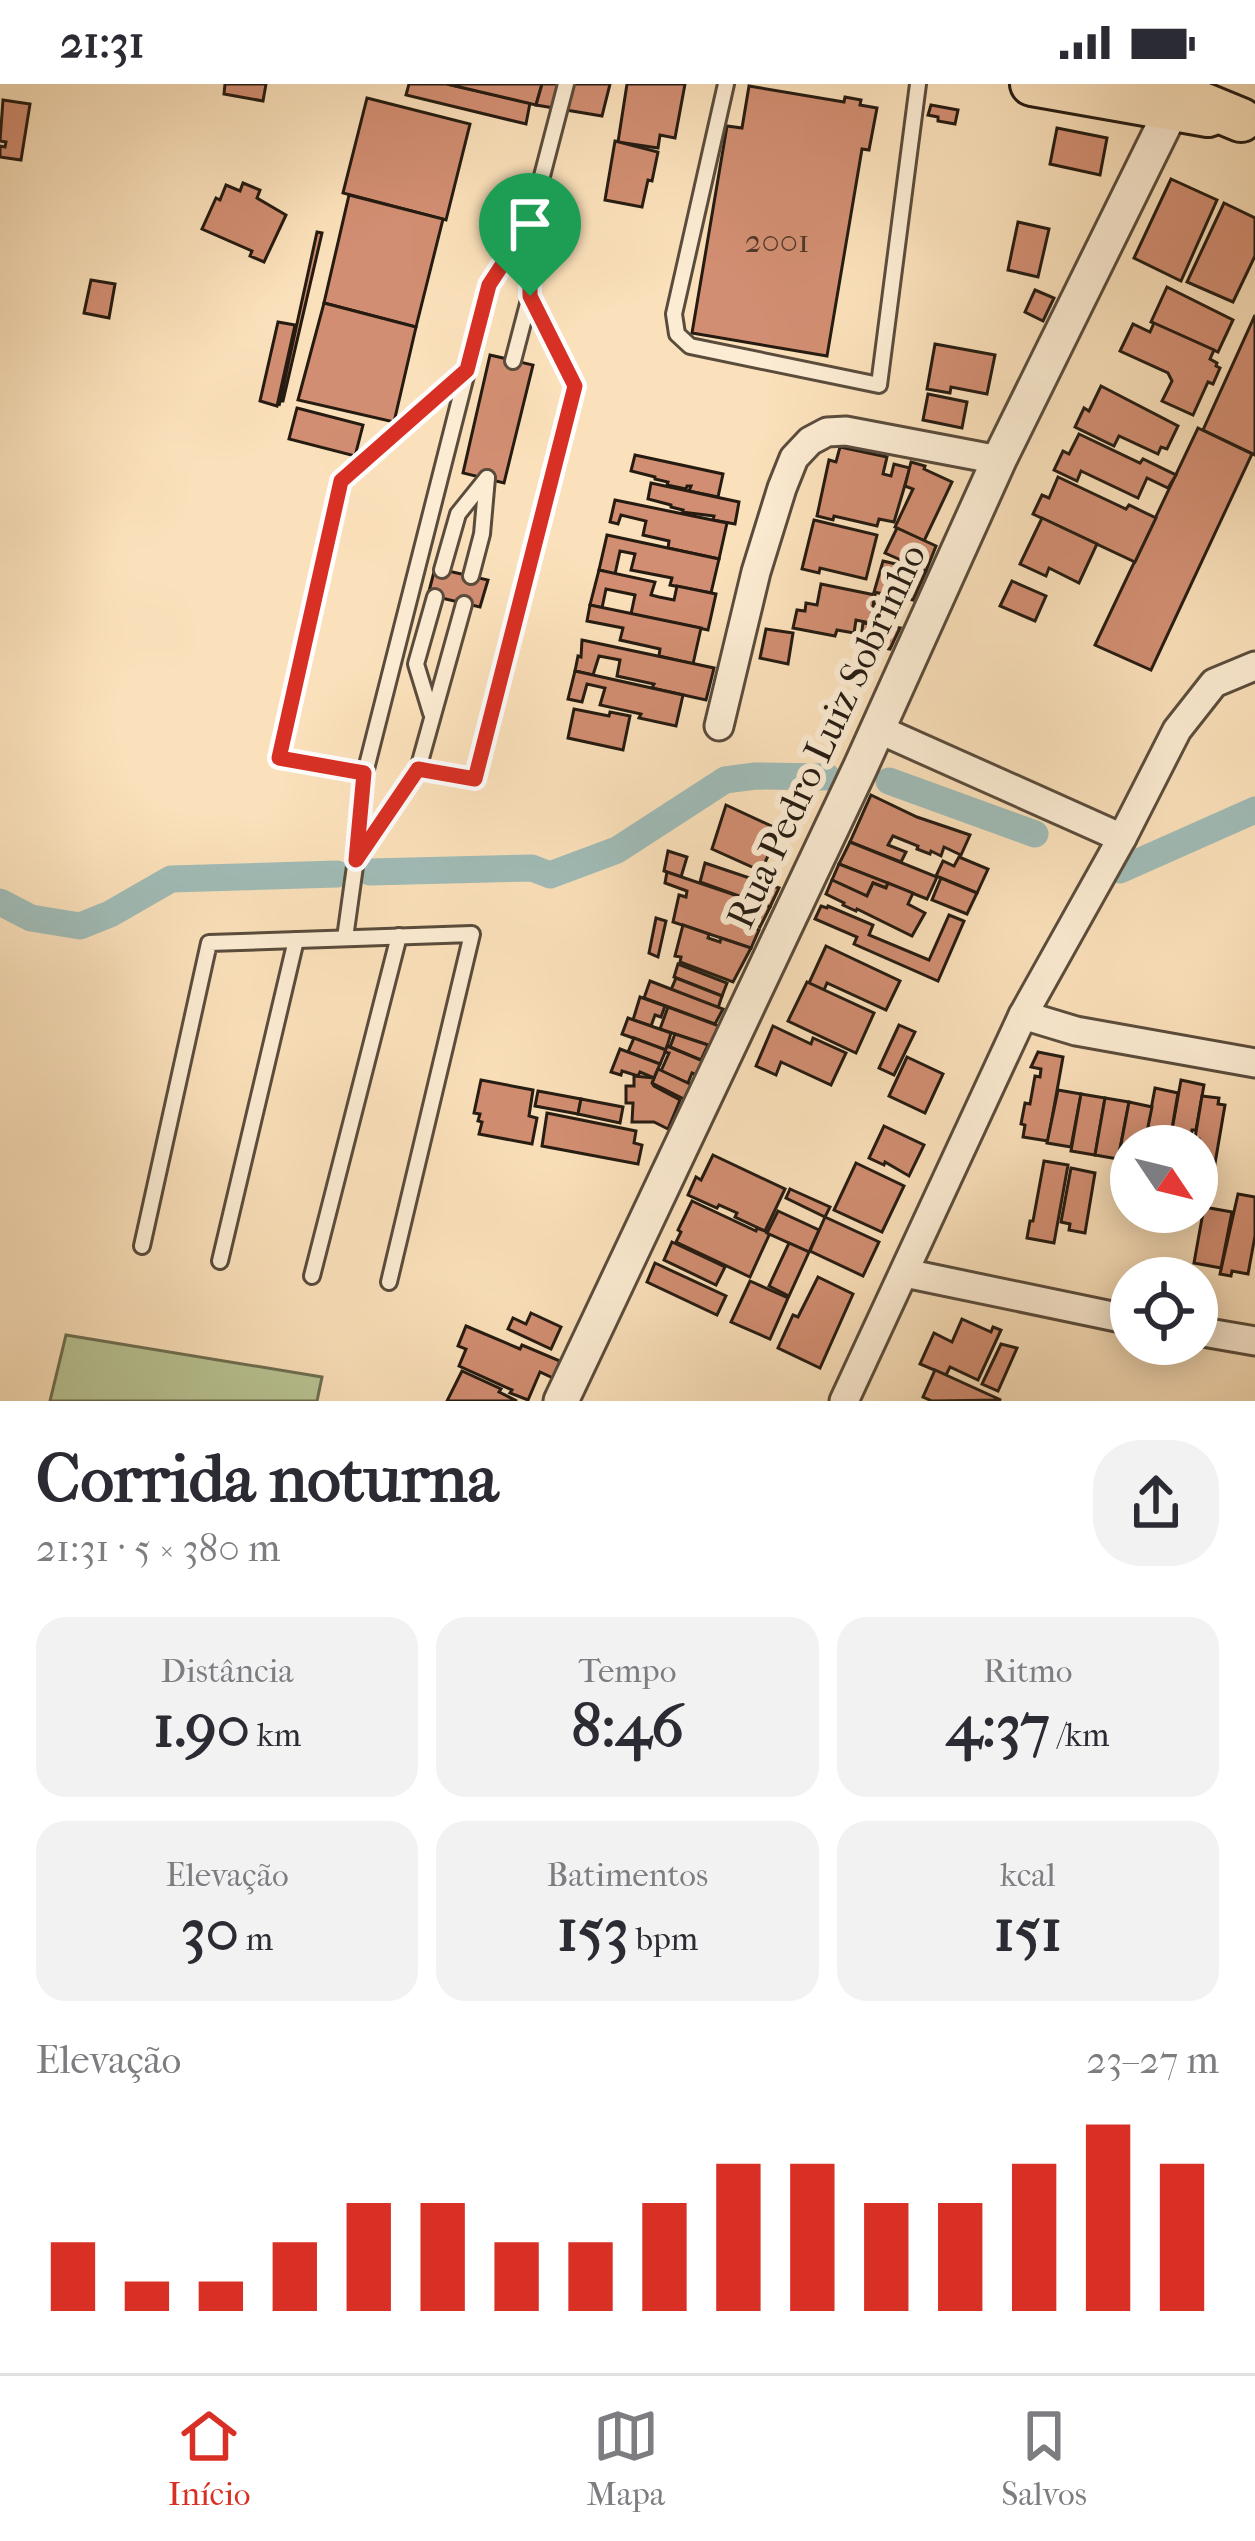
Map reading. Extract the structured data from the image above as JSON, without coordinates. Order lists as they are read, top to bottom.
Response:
{
  "streets": {
    "street": ["Rua Pedro Luiz Sobrinho"]
  },
  "house_numbers": ["2001"],
  "north": "bottom right",
  "page": {
    "status": "21:31",
    "heading": ["Corrida noturna", "21:31 · 5 × 380 m"],
    "stats": [
      ["Distância", "1.90 km"],
      ["Tempo", "8:46"],
      ["Ritmo", "4:37 /km"],
      ["Elevação", "30 m"],
      ["Batimentos", "153 bpm"],
      ["kcal", "151"]
    ],
    "chart": ["Elevação", "23–27 m"],
    "tabs": ["Início", "Mapa", "Salvos"]
  }
}
